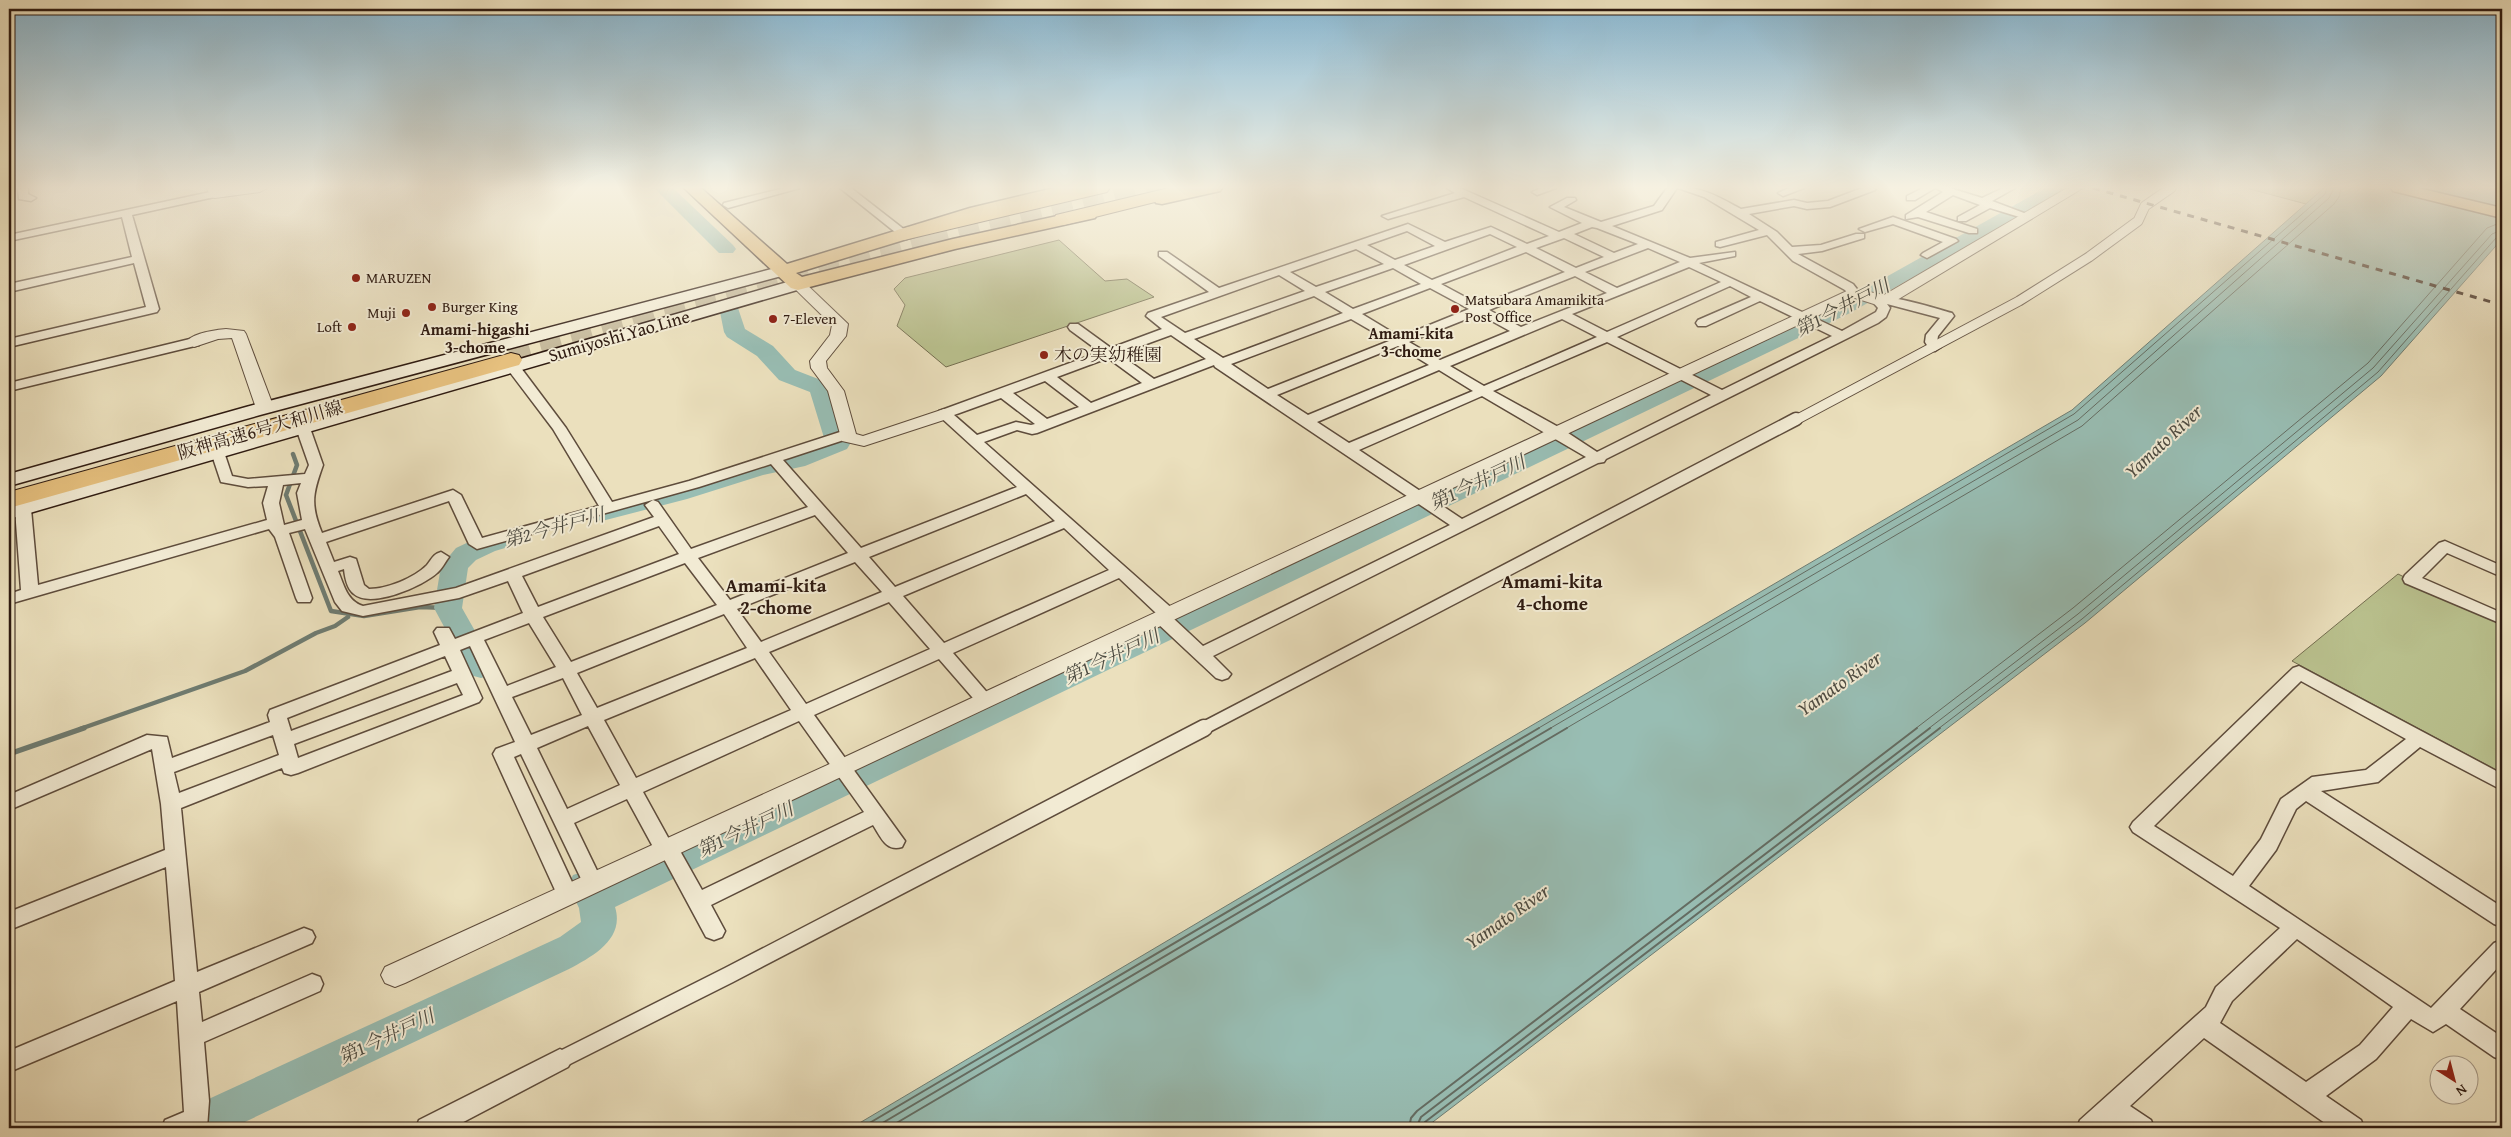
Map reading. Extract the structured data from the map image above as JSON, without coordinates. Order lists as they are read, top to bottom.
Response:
{
  "streets": {
    "highway": ["阪神高速6号大和川線"],
    "main road": ["Sumiyoshi Yao Line"]
  },
  "crossings": [
    ["Sumiyoshi Yao Line", "阪神高速6号大和川線"]
  ],
  "districts": [
    "Amami-higashi 3-chome",
    "Amami-kita 3-chome",
    "Amami-kita 4-chome",
    "Amami-kita 2-chome"
  ],
  "water": ["第1今井戸川", "Yamato River", "第2今井戸川"],
  "places": [
    "MARUZEN",
    "Burger King",
    "Matsubara Amamikita Post Office",
    "Muji",
    "7-Eleven",
    "Loft",
    "木の実幼稚園"
  ],
  "north": "bottom right"
}
